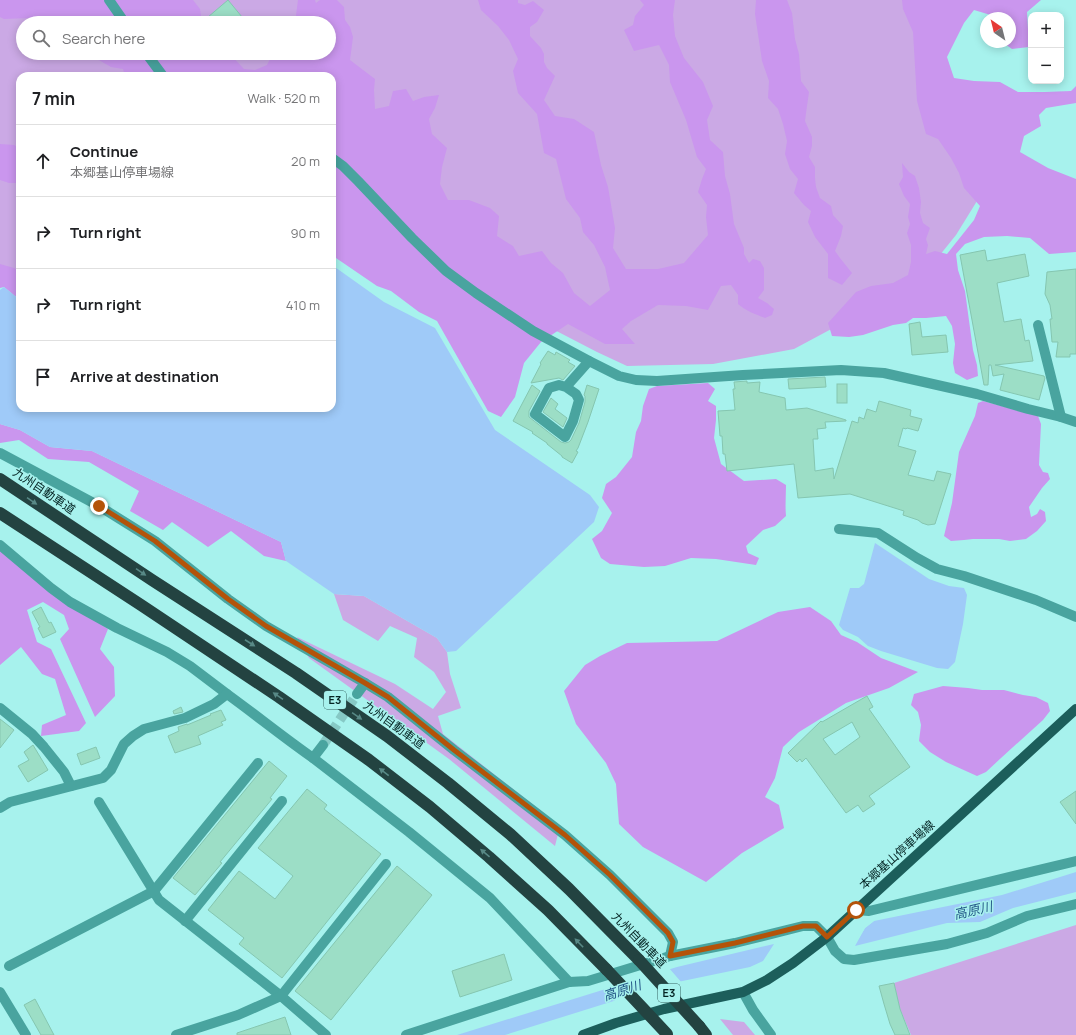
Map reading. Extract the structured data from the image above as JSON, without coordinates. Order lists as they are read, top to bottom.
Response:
{
  "streets": {
    "highway": ["九州自動車道", "E3"],
    "main road": ["本郷基山停車場線"]
  },
  "water": ["高原川"],
  "north": "top left",
  "page": {
    "map_buttons": ["+", "−"],
    "search": "Search here",
    "heading": ["7 min", "Walk · 520 m"],
    "list": [
      ["Continue", "本郷基山停車場線", "20 m"],
      ["Turn right", "90 m"],
      ["Turn right", "410 m"],
      "Arrive at destination"
    ]
  }
}
